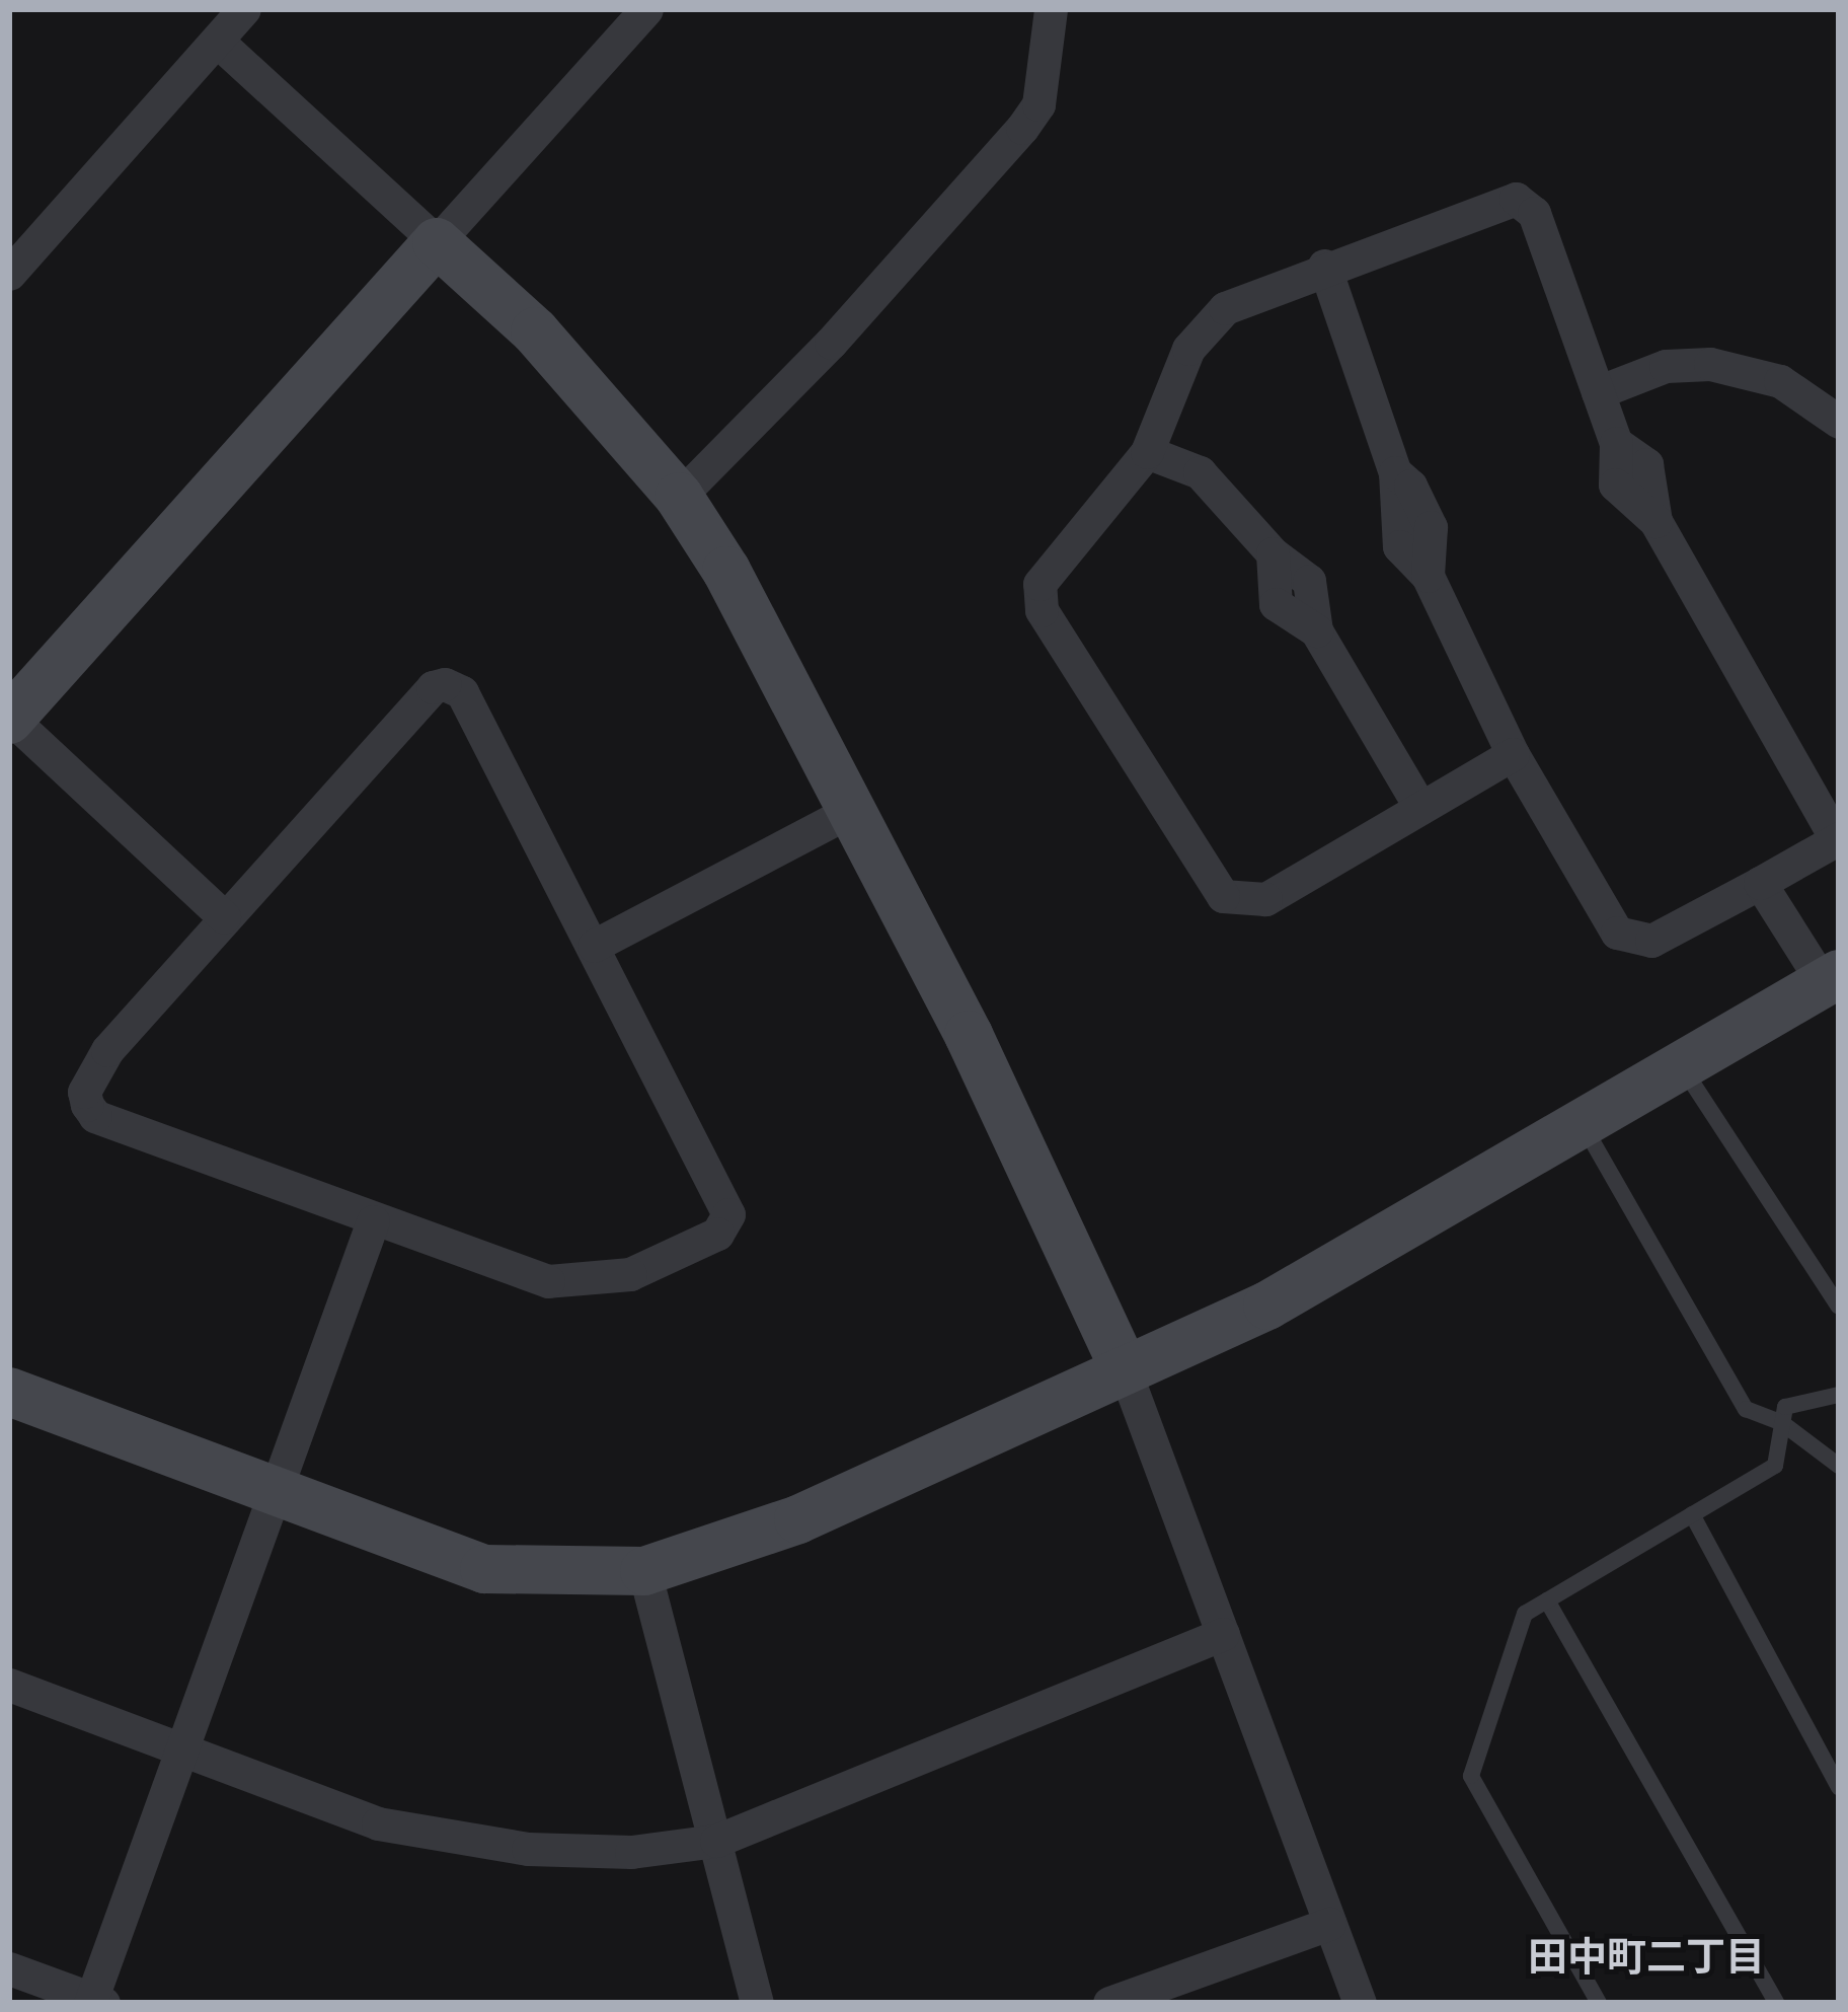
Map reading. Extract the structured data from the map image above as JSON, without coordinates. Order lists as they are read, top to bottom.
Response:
{
  "districts": ["田中町二丁目"]
}
